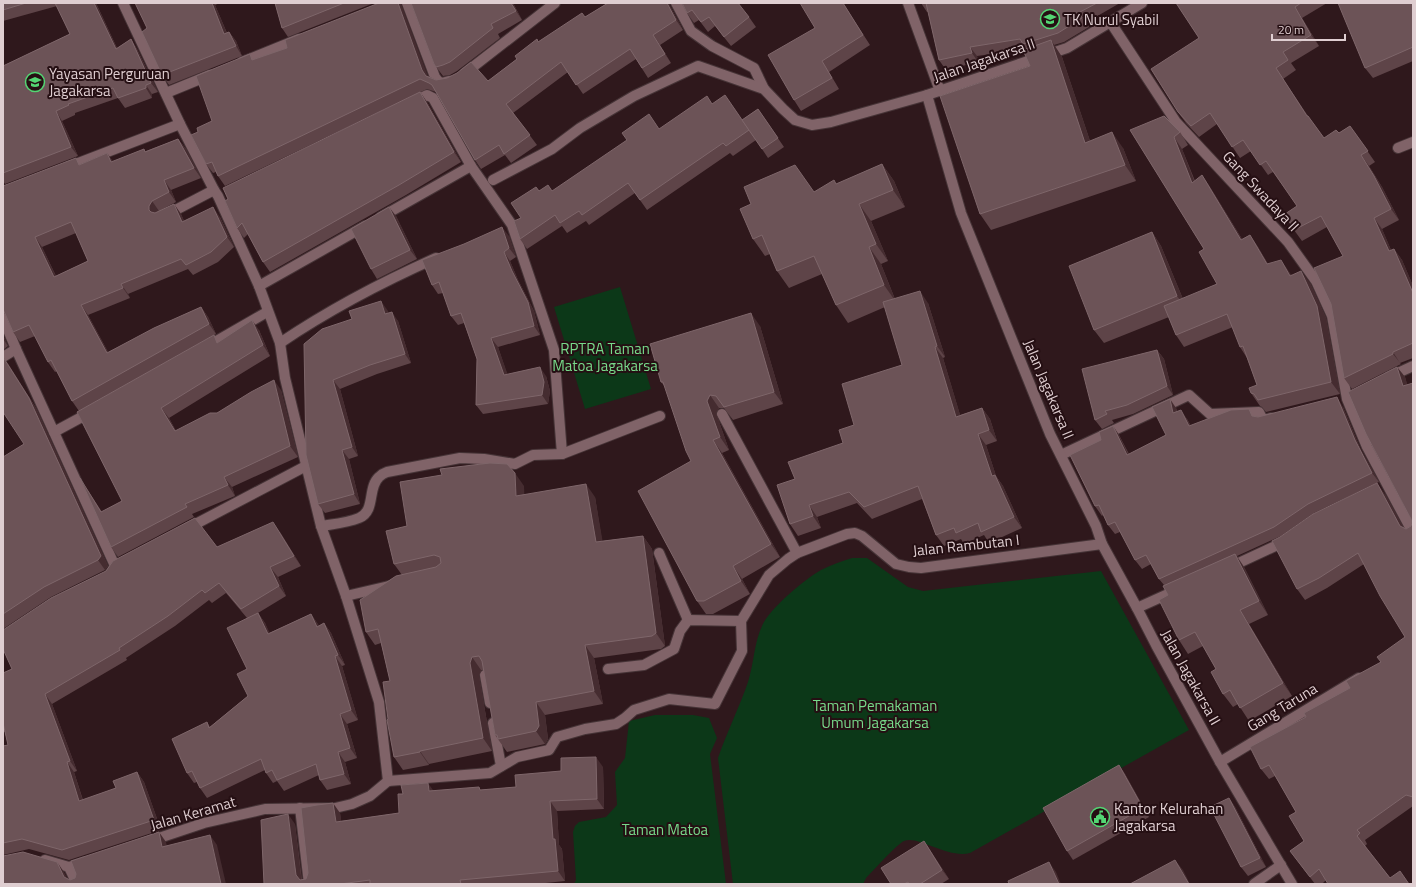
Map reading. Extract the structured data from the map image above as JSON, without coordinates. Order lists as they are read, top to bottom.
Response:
{
  "streets": {
    "street": [
      "Jalan Jagakarsa II",
      "Gang Swadaya II",
      "Jalan Rambutan I",
      "Gang Taruna",
      "Jalan Keramat"
    ]
  },
  "crossings": [
    ["Jalan Jagakarsa II", "Gang Swadaya II"],
    ["Jalan Jagakarsa II", "Jalan Rambutan I"],
    ["Jalan Jagakarsa II", "Gang Taruna"]
  ],
  "parks": ["RPTRA Taman Matoa Jagakarsa", "Taman Pemakaman Umum Jagakarsa", "Taman Matoa"],
  "places": {
    "school or university": ["TK Nurul Syabil", "Yayasan Perguruan Jagakarsa"],
    "public building": ["Kantor Kelurahan Jagakarsa"]
  },
  "scale_bar": "20 m"
}
